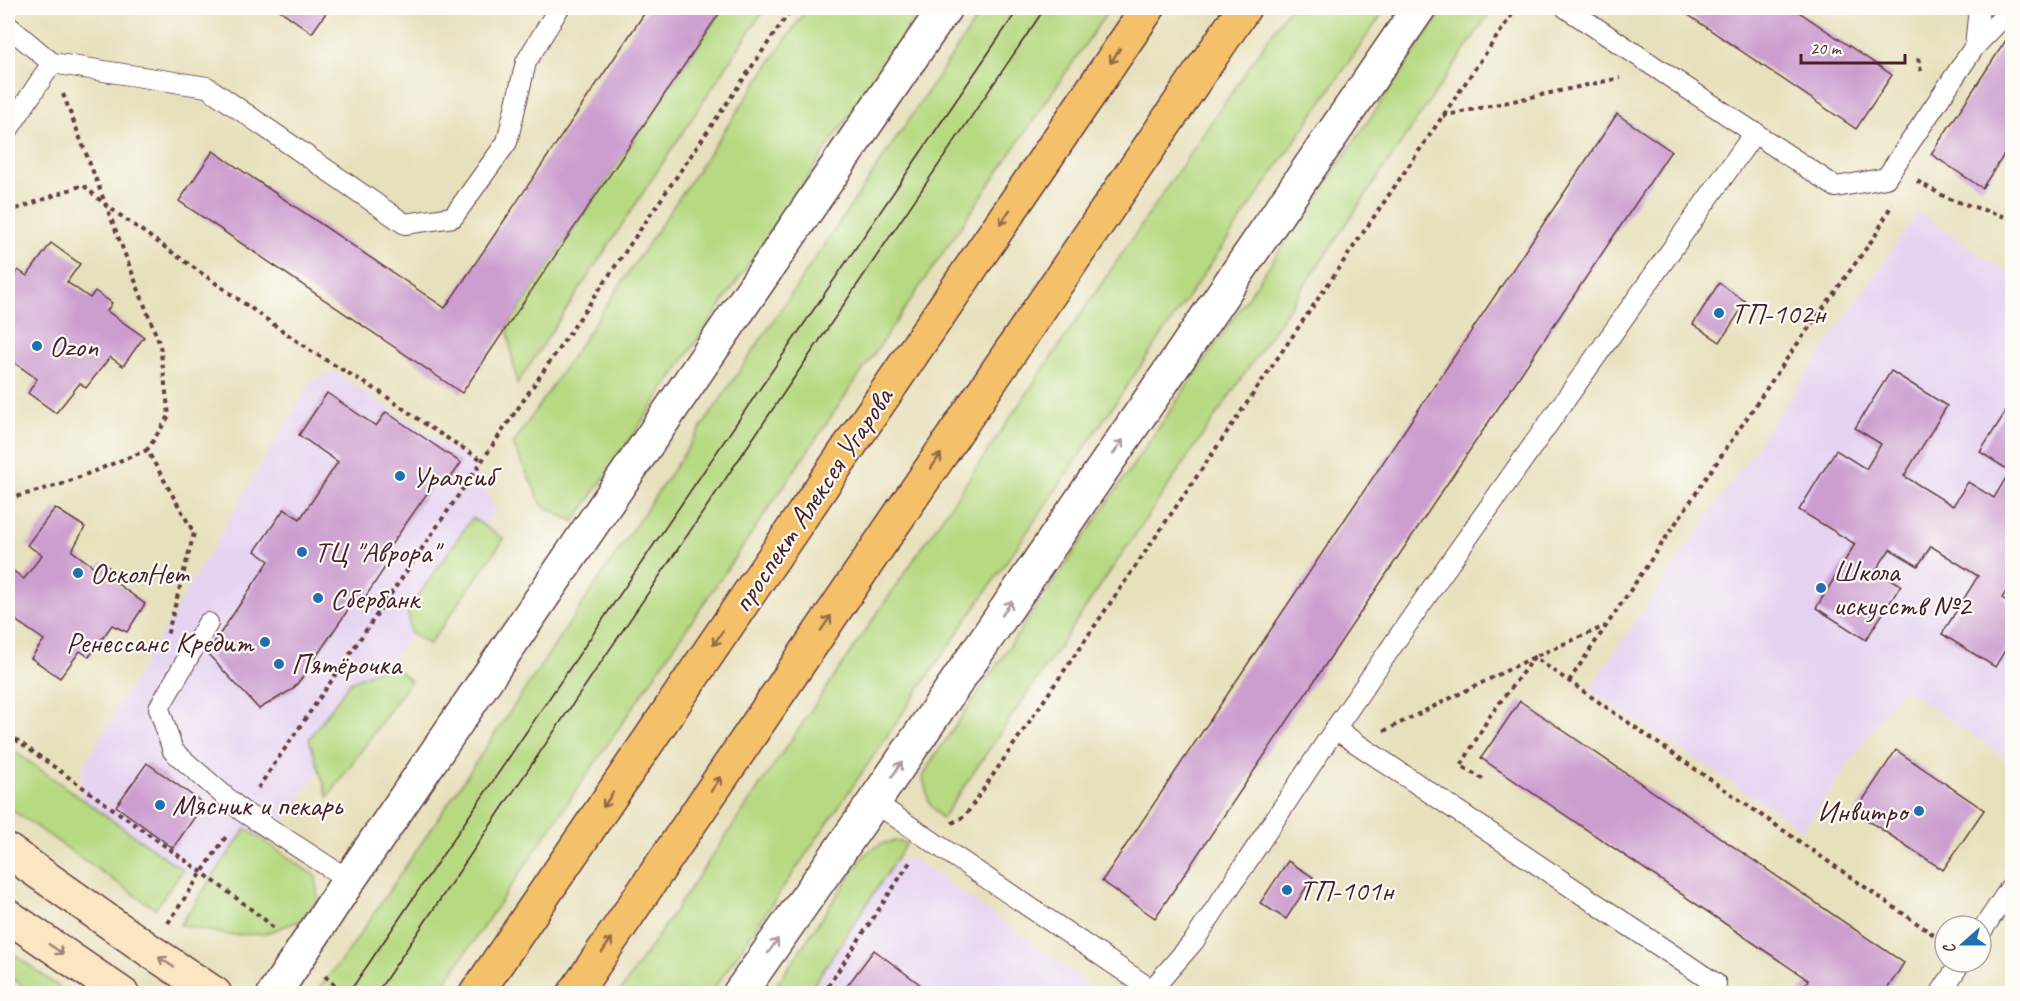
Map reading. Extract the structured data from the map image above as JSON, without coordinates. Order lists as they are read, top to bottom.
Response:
{
  "streets": {
    "main road": ["проспект Алексея Угарова"]
  },
  "places": [
    "ТП-102н",
    "Ozon",
    "Уралсиб",
    "ТЦ \"Аврора\"",
    "ОсколНет",
    "Школа искусств №2",
    "Сбербанк",
    "Ренессанс Кредит",
    "Пятёрочка",
    "Мясник и пекарь",
    "Инвитро",
    "ТП-101н"
  ],
  "scale_bar": "20 m",
  "north": "left"
}
